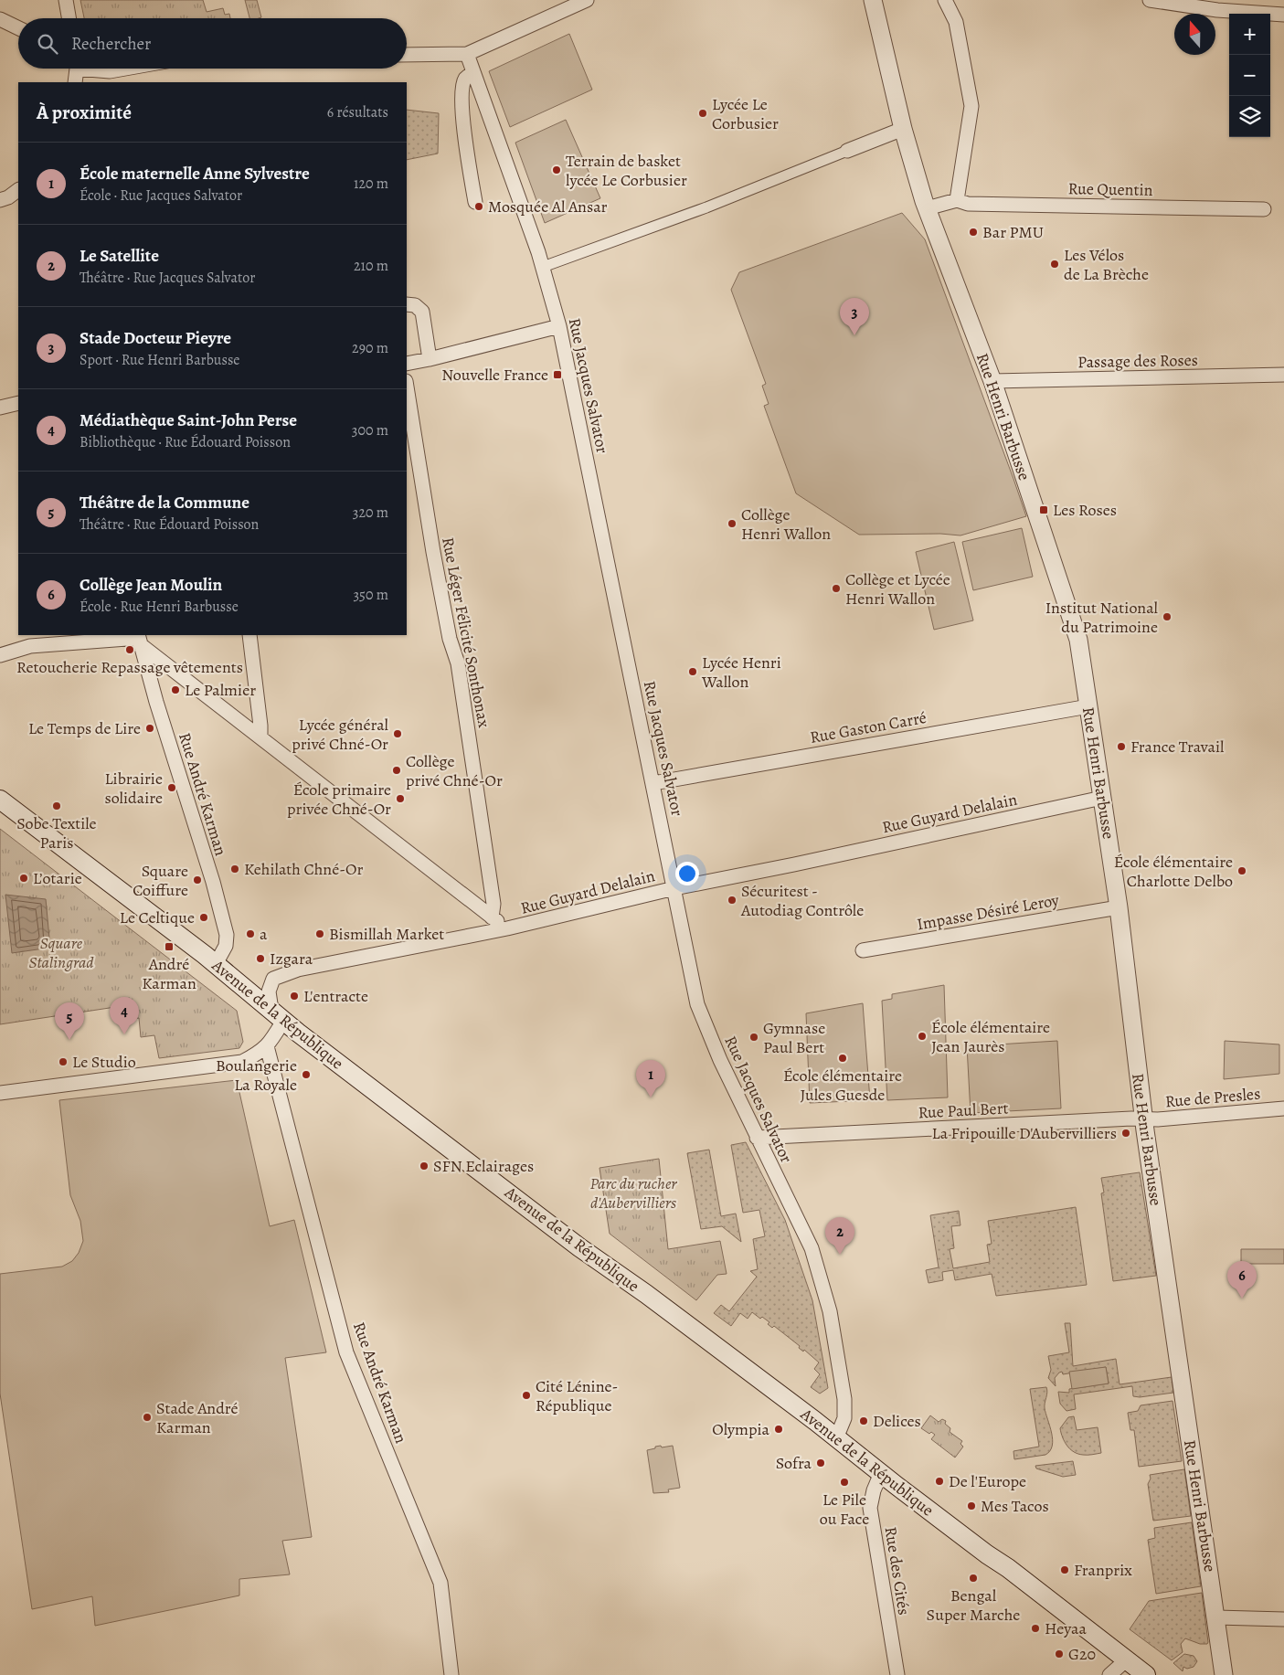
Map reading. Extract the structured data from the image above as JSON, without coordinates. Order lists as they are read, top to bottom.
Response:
{
  "streets": {
    "main road": ["Avenue de la République"],
    "street": [
      "Rue Quentin",
      "Passage des Roses",
      "Rue Jacques Salvator",
      "Rue Henri Barbusse",
      "Rue Léger Félicité Sonthonax",
      "Rue Gaston Carré",
      "Rue André Karman",
      "Rue Guyard Delalain",
      "Impasse Désiré Leroy",
      "Rue de Presles",
      "Rue Paul Bert",
      "Rue des Cités"
    ]
  },
  "crossings": [
    ["Passage des Roses", "Rue Henri Barbusse"],
    ["Rue Jacques Salvator", "Rue Gaston Carré"],
    ["Rue Jacques Salvator", "Rue Guyard Delalain"],
    ["Rue Jacques Salvator", "Avenue de la République"],
    ["Rue Jacques Salvator", "Rue Paul Bert"],
    ["Rue Henri Barbusse", "Rue Gaston Carré"],
    ["Rue Henri Barbusse", "Rue Guyard Delalain"],
    ["Rue Henri Barbusse", "Impasse Désiré Leroy"],
    ["Rue Henri Barbusse", "Rue de Presles"],
    ["Rue Henri Barbusse", "Rue Paul Bert"],
    ["Rue André Karman", "Avenue de la République"],
    ["Rue Guyard Delalain", "Avenue de la République"],
    ["Avenue de la République", "Rue des Cités"],
    ["Rue de Presles", "Rue Paul Bert"]
  ],
  "parks": ["Square Stalingrad", "Parc du rucher d'Aubervilliers"],
  "places": {
    "other": [
      "Lycée Le Corbusier",
      "Terrain de basket lycée Le Corbusier",
      "Mosquée Al Ansar",
      "Bar PMU",
      "Les Vélos de La Brèche",
      "Collège Henri Wallon",
      "Collège et Lycée Henri Wallon",
      "Institut National du Patrimoine",
      "Retoucherie Repassage vêtements",
      "Lycée Henri Wallon",
      "Le Palmier",
      "Le Temps de Lire",
      "Lycée général privé Chné-Or",
      "France Travail",
      "Collège privé Chné-Or",
      "Librairie solidaire",
      "École primaire privée Chné-Or",
      "Sobe Textile Paris",
      "Kehilath Chné-Or",
      "École élémentaire Charlotte Delbo",
      "L’otarie",
      "Square Coiffure",
      "Sécuritest - Autodiag Contrôle",
      "Le Celtique",
      "a",
      "Bismillah Market",
      "Izgara",
      "L'entracte",
      "École élémentaire Jean Jaurès",
      "Gymnase Paul Bert",
      "École élémentaire Jules Guesde",
      "Le Studio",
      "Boulangerie La Royale",
      "La Fripouille D'Aubervilliers",
      "SFN Eclairages",
      "Cité Lénine- République",
      "Stade André Karman",
      "Delices",
      "Olympia",
      "Sofra",
      "De l'Europe",
      "Le Pile ou Face",
      "Mes Tacos",
      "Franprix",
      "Bengal Super Marche",
      "Heyaa",
      "G20"
    ],
    "transit": ["Nouvelle France", "Les Roses", "André Karman"]
  },
  "north": "top",
  "page": {
    "map_buttons": ["+", "−"],
    "search": "Rechercher",
    "heading": ["À proximité", "6 résultats"],
    "list": [
      {
        "mark": "1",
        "name": "École maternelle Anne Sylvestre",
        "note": "École · Rue Jacques Salvator",
        "value": "120 m"
      },
      {
        "mark": "2",
        "name": "Le Satellite",
        "note": "Théâtre · Rue Jacques Salvator",
        "value": "210 m"
      },
      {
        "mark": "3",
        "name": "Stade Docteur Pieyre",
        "note": "Sport · Rue Henri Barbusse",
        "value": "290 m"
      },
      {
        "mark": "4",
        "name": "Médiathèque Saint-John Perse",
        "note": "Bibliothèque · Rue Édouard Poisson",
        "value": "300 m"
      },
      {
        "mark": "5",
        "name": "Théâtre de la Commune",
        "note": "Théâtre · Rue Édouard Poisson",
        "value": "320 m"
      },
      {
        "mark": "6",
        "name": "Collège Jean Moulin",
        "note": "École · Rue Henri Barbusse",
        "value": "350 m"
      }
    ],
    "pins": [
      "3",
      "4",
      "5",
      "1",
      "2",
      "6"
    ]
  }
}
